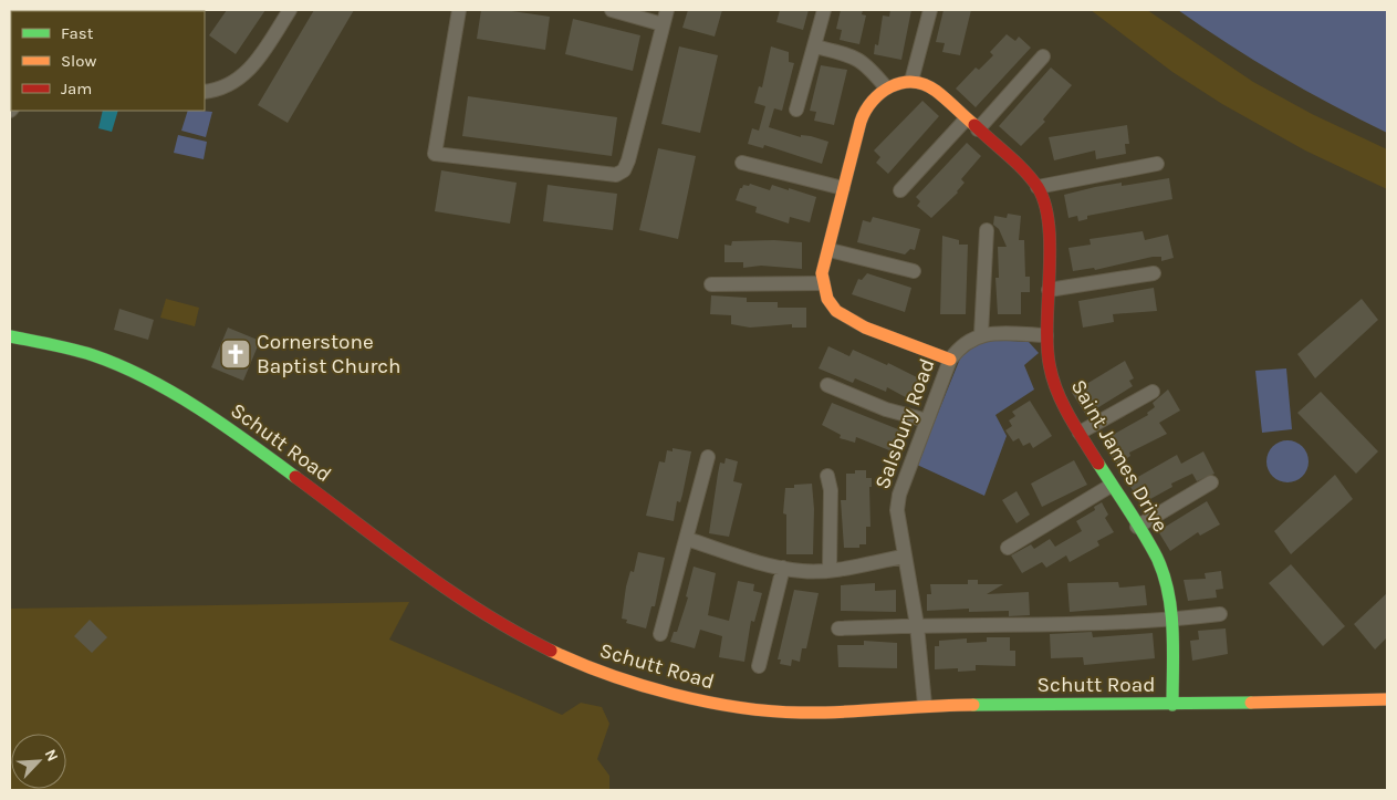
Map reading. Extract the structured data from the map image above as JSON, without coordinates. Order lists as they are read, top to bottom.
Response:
{
  "streets": {
    "street": ["Salsbury Road", "Schutt Road", "Saint James Drive"]
  },
  "crossings": [
    ["Salsbury Road", "Schutt Road"],
    ["Schutt Road", "Saint James Drive"]
  ],
  "places": {
    "church": ["Cornerstone Baptist Church"]
  },
  "legend": ["Fast", "Slow", "Jam"],
  "north": "top right"
}
